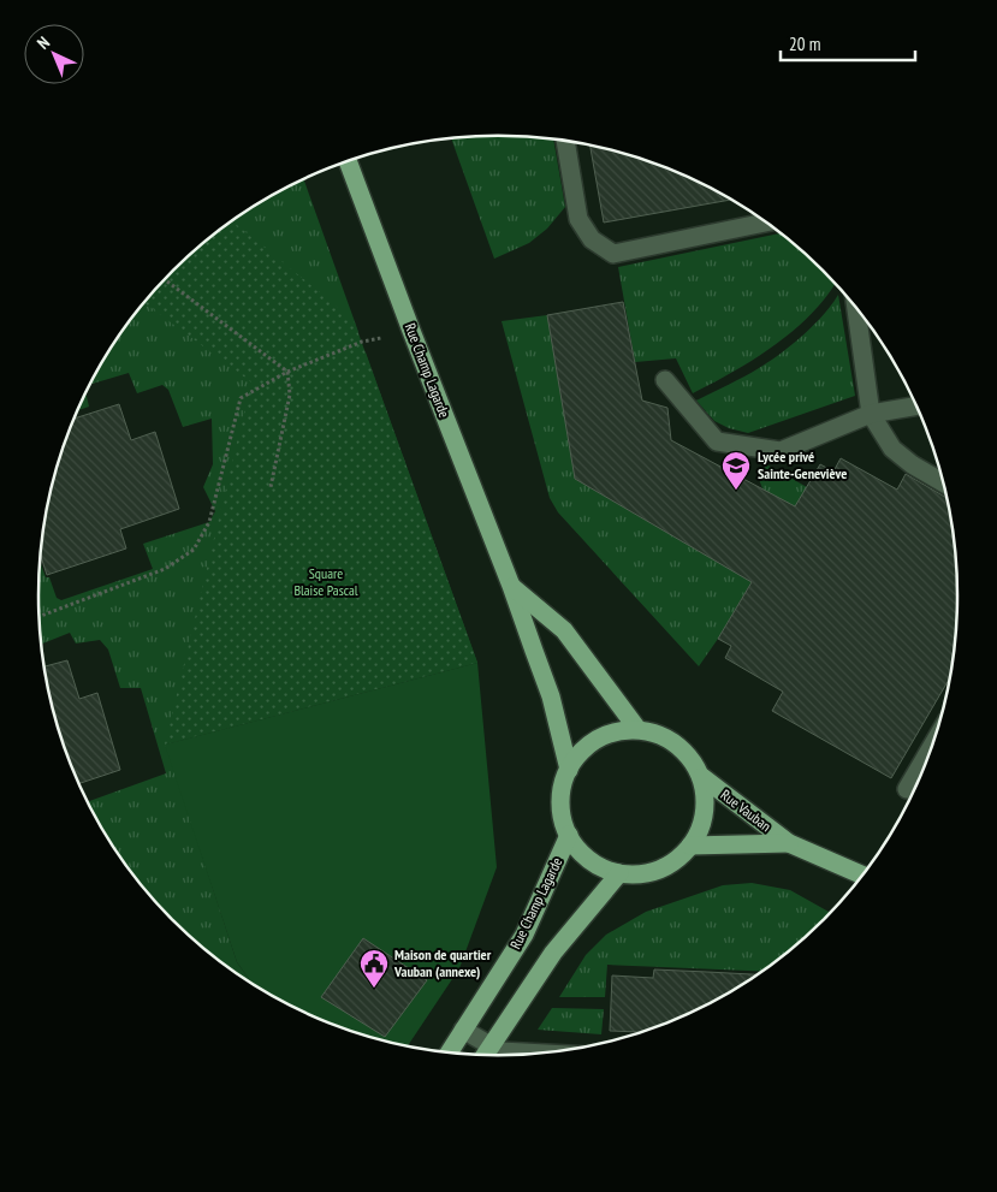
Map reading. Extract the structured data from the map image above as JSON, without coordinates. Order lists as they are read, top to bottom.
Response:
{
  "streets": {
    "main road": ["Rue Champ Lagarde", "Rue Vauban"]
  },
  "crossings": [
    ["Rue Champ Lagarde", "Rue Vauban"]
  ],
  "parks": ["Square Blaise Pascal"],
  "places": {
    "school or university": ["Lycée privé Sainte-Geneviève"],
    "public building": ["Maison de quartier Vauban (annexe)"]
  },
  "scale_bar": "20 m",
  "north": "top left"
}
